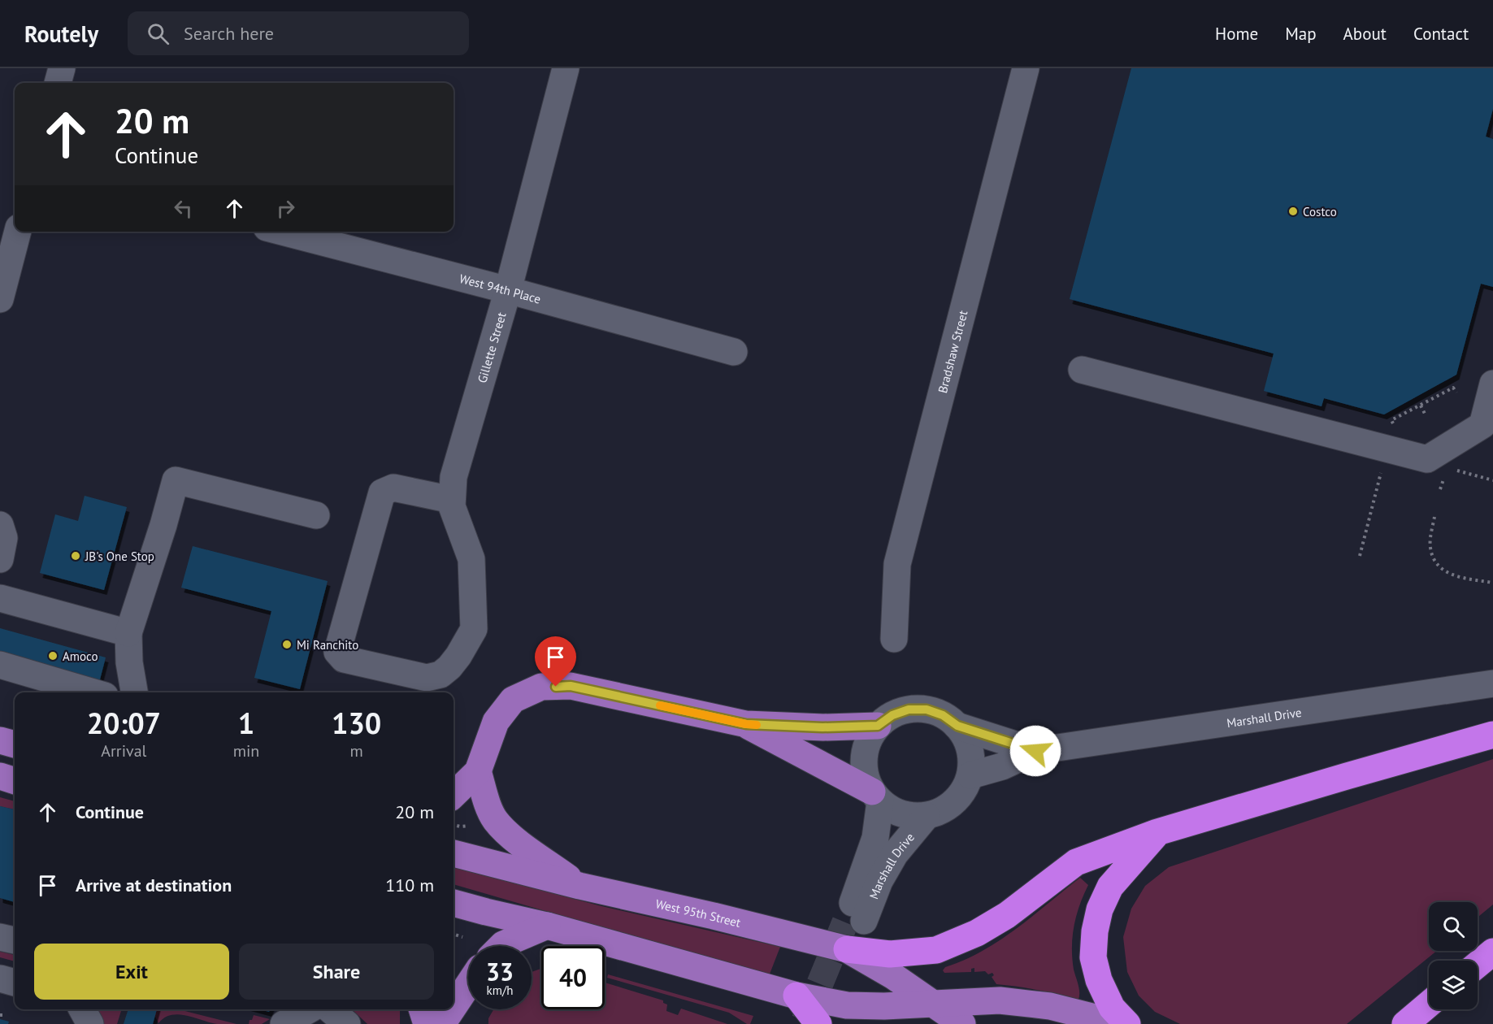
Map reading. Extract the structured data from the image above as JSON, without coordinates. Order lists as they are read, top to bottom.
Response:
{
  "streets": {
    "main road": ["West 95th Street"],
    "street": [
      "West 94th Place",
      "Gillette Street",
      "Bradshaw Street",
      "Marshall Drive"
    ]
  },
  "crossings": [
    ["West 94th Place", "Gillette Street"]
  ],
  "places": [
    "Costco",
    "JB's One Stop",
    "Mi Ranchito",
    "Amoco"
  ],
  "page": {
    "header": "Routely",
    "search": "Search here",
    "nav": [
      "Home",
      "Map",
      "About",
      "Contact"
    ],
    "turn": ["20 m", "Continue"],
    "eta": [
      "20:07",
      "Arrival",
      "1",
      "min",
      "130",
      "m"
    ],
    "list": [
      {
        "name": "Continue",
        "value": "20 m"
      },
      {
        "name": "Arrive at destination",
        "value": "110 m"
      }
    ],
    "buttons": ["Exit", "Share"],
    "speed": "33 km/h",
    "limit": "40"
  }
}
